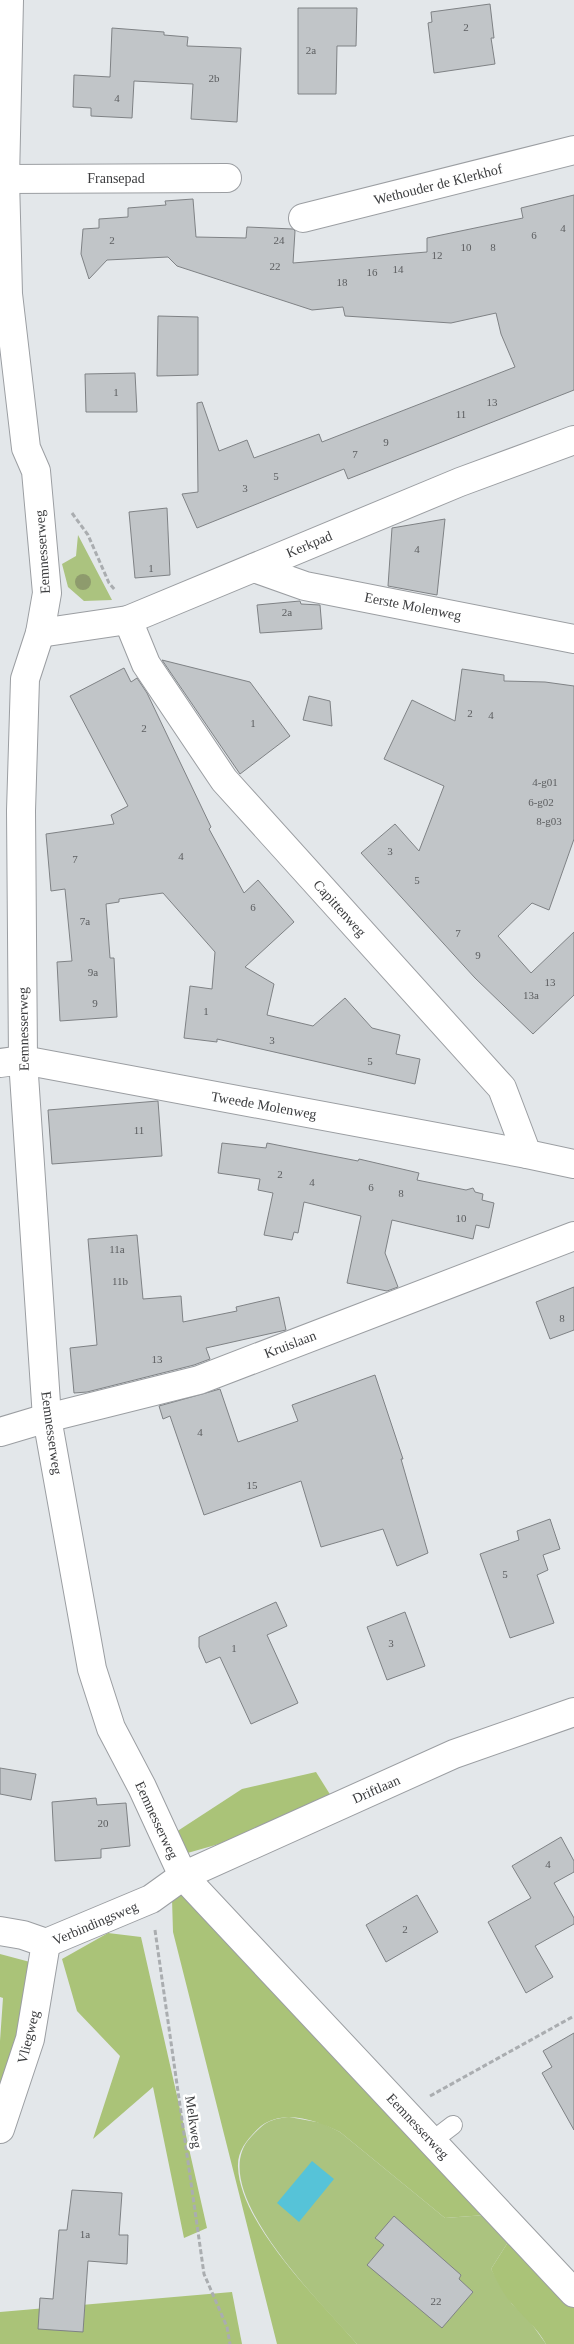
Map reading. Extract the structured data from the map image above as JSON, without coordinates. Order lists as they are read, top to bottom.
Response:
{
  "streets": {
    "street": [
      "Fransepad",
      "Wethouder de Klerkhof",
      "Kerkpad",
      "Eemnesserweg",
      "Eerste Molenweg",
      "Capittenweg",
      "Tweede Molenweg",
      "Kruislaan",
      "Driftlaan",
      "Verbindingsweg",
      "Vliegweg"
    ],
    "path": ["Melkweg"]
  },
  "crossings": [
    ["Kerkpad", "Eemnesserweg"],
    ["Kerkpad", "Eerste Molenweg"],
    ["Kerkpad", "Capittenweg"],
    ["Eemnesserweg", "Tweede Molenweg"],
    ["Eemnesserweg", "Kruislaan"],
    ["Eemnesserweg", "Driftlaan"],
    ["Eemnesserweg", "Verbindingsweg"],
    ["Capittenweg", "Tweede Molenweg"],
    ["Driftlaan", "Verbindingsweg"],
    ["Verbindingsweg", "Vliegweg"],
    ["Verbindingsweg", "Melkweg"]
  ],
  "house_numbers": [
    "2",
    "2a",
    "2b",
    "4",
    "4",
    "6",
    "2",
    "24",
    "10",
    "8",
    "12",
    "22",
    "14",
    "16",
    "18",
    "1",
    "13",
    "11",
    "9",
    "7",
    "5",
    "3",
    "4",
    "1",
    "2a",
    "2",
    "4",
    "1",
    "2",
    "4-g01",
    "6-g02",
    "8-g03",
    "3",
    "4",
    "7",
    "5",
    "6",
    "7a",
    "7",
    "9",
    "9a",
    "13",
    "13a",
    "9",
    "1",
    "3",
    "5",
    "11",
    "2",
    "4",
    "6",
    "8",
    "10",
    "11a",
    "11b",
    "8",
    "13",
    "4",
    "15",
    "5",
    "3",
    "1",
    "20",
    "4",
    "2",
    "1a",
    "22"
  ]
}
